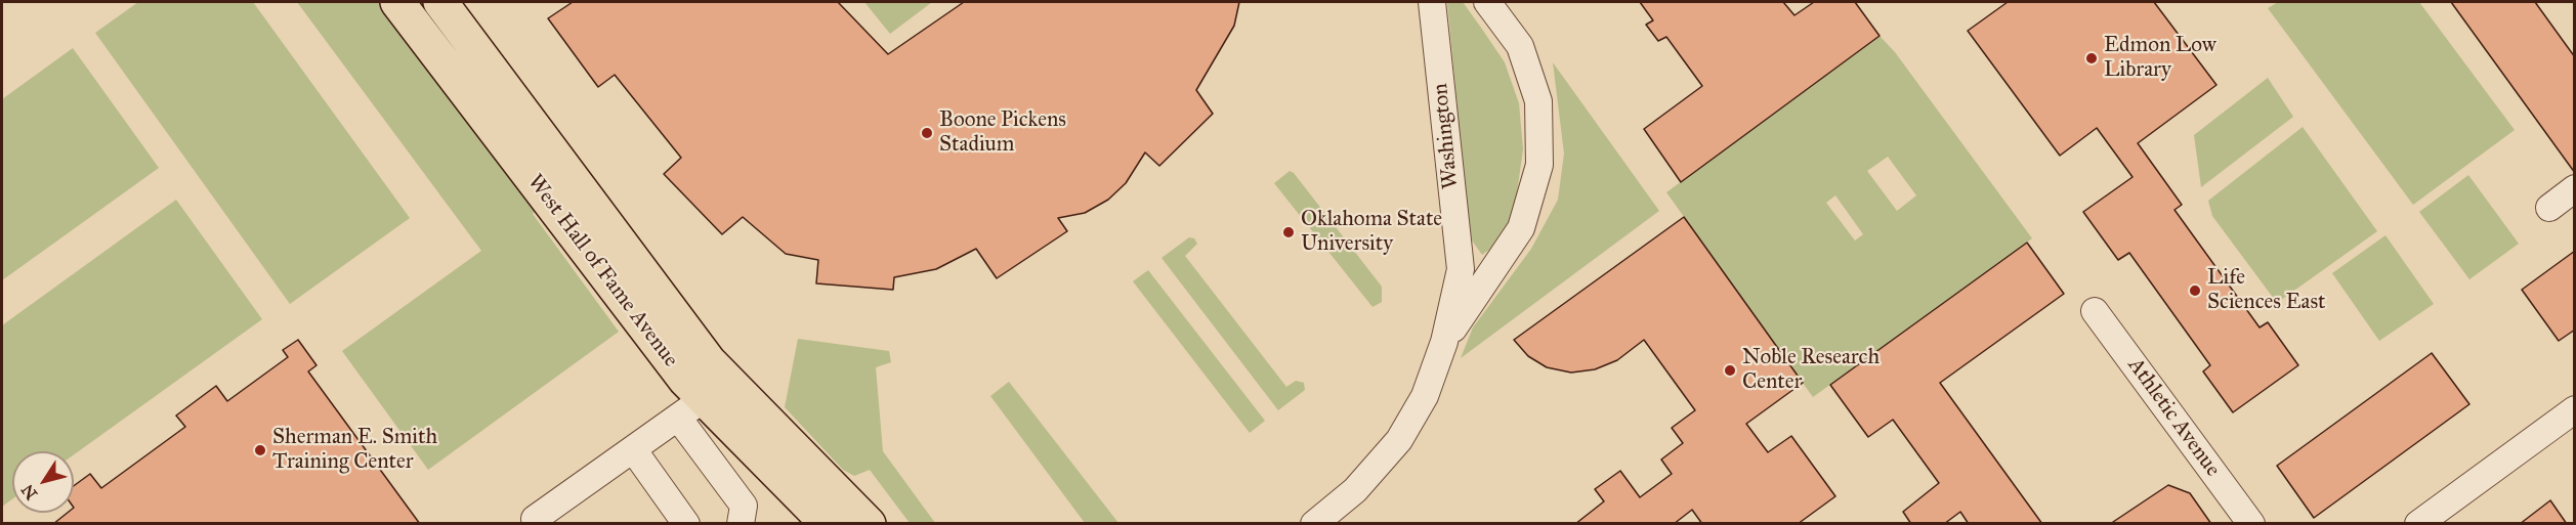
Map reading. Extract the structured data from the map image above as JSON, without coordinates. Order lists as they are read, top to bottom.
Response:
{
  "streets": {
    "main road": ["West Hall of Fame Avenue"],
    "street": ["Washington", "Athletic Avenue"]
  },
  "places": [
    "Edmon Low Library",
    "Boone Pickens Stadium",
    "Oklahoma State University",
    "Life Sciences East",
    "Noble Research Center",
    "Sherman E. Smith Training Center"
  ],
  "north": "bottom left"
}
